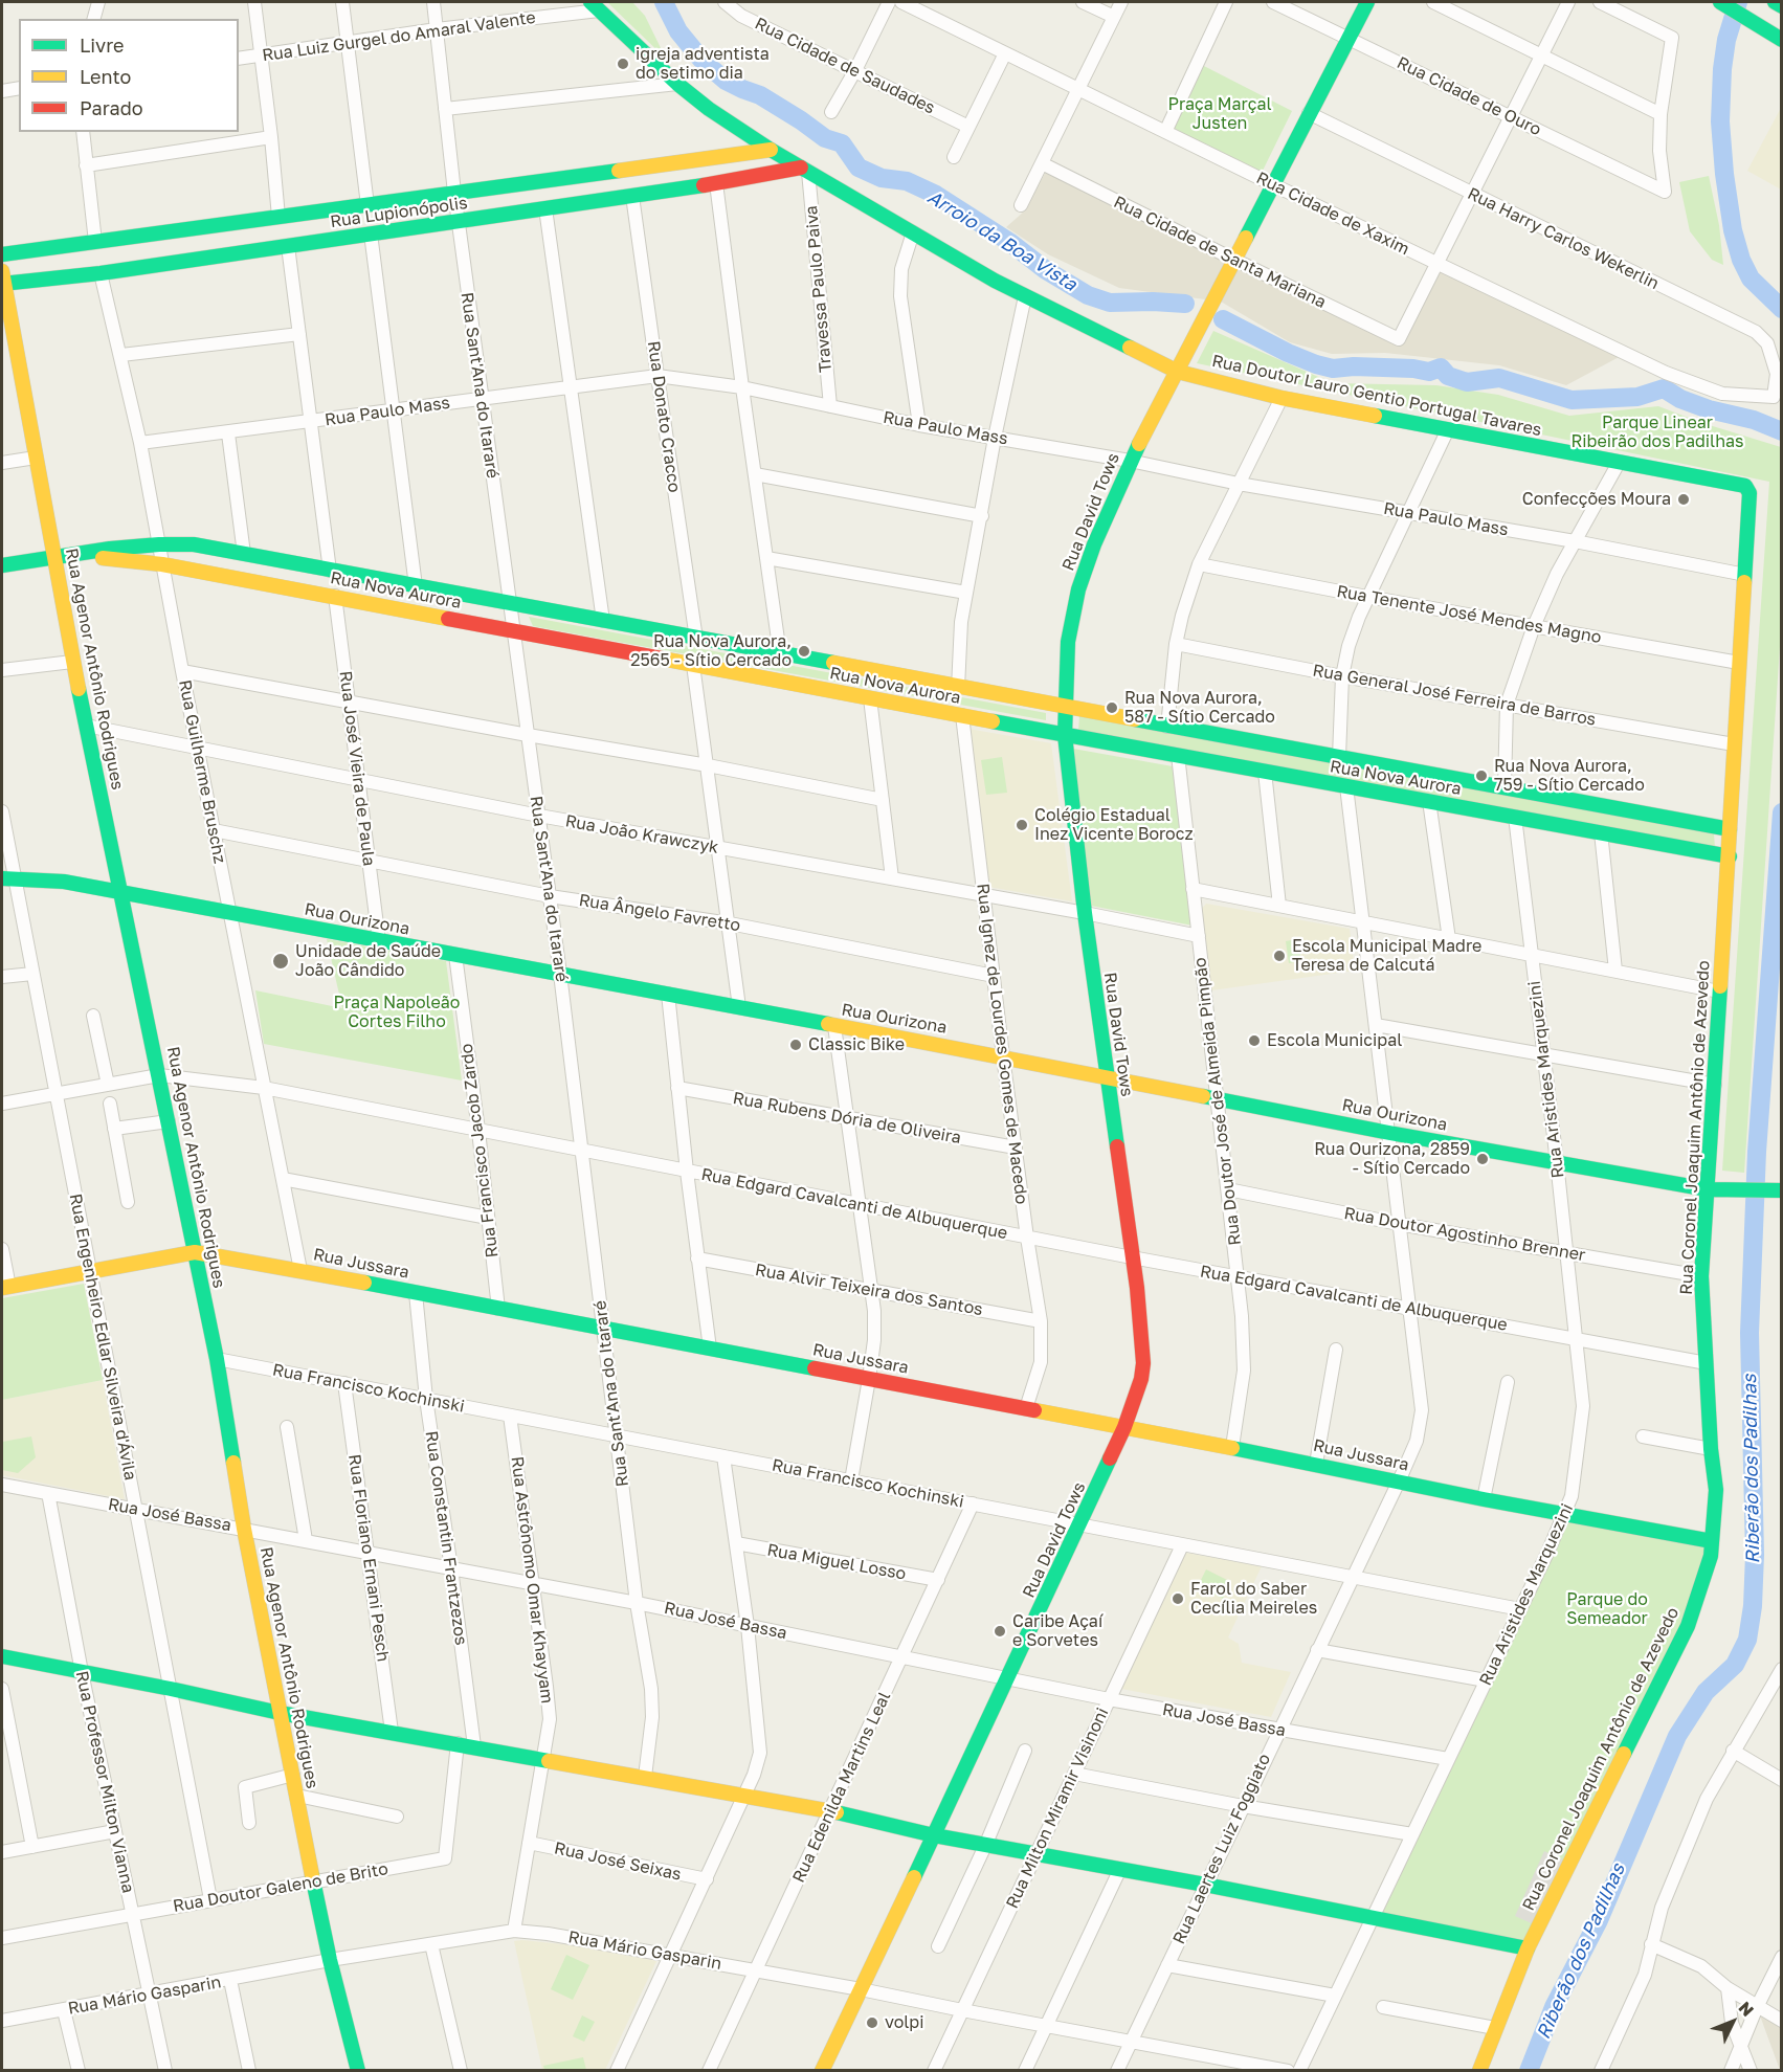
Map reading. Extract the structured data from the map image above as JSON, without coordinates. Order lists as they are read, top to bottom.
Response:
{
  "streets": {
    "street": [
      "Rua Luiz Gurgel do Amaral Valente",
      "Rua Cidade de Saudades",
      "Rua Cidade de Ouro",
      "Rua Lupionópolis",
      "Rua Cidade de Xaxim",
      "Rua Harry Carlos Wekerlin",
      "Rua Cidade de Santa Mariana",
      "Travessa Paulo Paiva",
      "Rua Sant'Ana do Itararé",
      "Rua Doutor Lauro Gentio Portugal Tavares",
      "Rua Paulo Mass",
      "Rua Donato Cracco",
      "Rua David Tows",
      "Rua Nova Aurora",
      "Rua Tenente José Mendes Magno",
      "Rua Agenor Antônio Rodrigues",
      "Rua General José Ferreira de Barros",
      "Rua José Vieira de Paula",
      "Rua Guilherme Bruschz",
      "Rua João Krawczyk",
      "Rua Ângelo Favretto",
      "Rua Ourizona",
      "Rua Ignez de Lourdes Gomes de Macedo",
      "Rua Aristides Marquezini",
      "Rua Doutor José de Almeida Pimpão",
      "Rua Rubens Dória de Oliveira",
      "Rua Coronel Joaquim Antônio de Azevedo",
      "Rua Francisco Jacob Zardo",
      "Rua Edgard Cavalcanti de Albuquerque",
      "Rua Doutor Agostinho Brenner",
      "Rua Jussara",
      "Rua Alvir Teixeira dos Santos",
      "Rua Engenheiro Edlar Silveira d'Ávila",
      "Rua Francisco Kochinski",
      "Rua José Bassa",
      "Rua Constantin Frantzezos",
      "Rua Floriano Ernani Pesch",
      "Rua Miguel Losso",
      "Rua Astrônomo Omar Khayyam",
      "Rua Professor Milton Vianna",
      "Rua Edenilda Martins Leal",
      "Rua Milton Miramir Visinoni",
      "Rua Laertes Luiz Foggiato",
      "Rua José Seixas",
      "Rua Doutor Galeno de Brito",
      "Rua Mário Gasparin"
    ]
  },
  "crossings": [
    ["Rua Luiz Gurgel do Amaral Valente", "Rua Sant'Ana do Itararé"],
    ["Rua Luiz Gurgel do Amaral Valente", "Rua Doutor Lauro Gentio Portugal Tavares"],
    ["Rua Cidade de Ouro", "Rua David Tows"],
    ["Rua Lupionópolis", "Travessa Paulo Paiva"],
    ["Rua Lupionópolis", "Rua Sant'Ana do Itararé"],
    ["Rua Lupionópolis", "Rua Doutor Lauro Gentio Portugal Tavares"],
    ["Rua Lupionópolis", "Rua Donato Cracco"],
    ["Rua Lupionópolis", "Rua Agenor Antônio Rodrigues"],
    ["Rua Lupionópolis", "Rua Guilherme Bruschz"],
    ["Rua Cidade de Xaxim", "Rua Harry Carlos Wekerlin"],
    ["Rua Cidade de Xaxim", "Rua Cidade de Santa Mariana"],
    ["Rua Cidade de Xaxim", "Rua David Tows"],
    ["Rua Harry Carlos Wekerlin", "Rua David Tows"],
    ["Rua Cidade de Santa Mariana", "Rua David Tows"],
    ["Travessa Paulo Paiva", "Rua Doutor Lauro Gentio Portugal Tavares"],
    ["Travessa Paulo Paiva", "Rua Paulo Mass"],
    ["Rua Sant'Ana do Itararé", "Rua Paulo Mass"],
    ["Rua Sant'Ana do Itararé", "Rua Nova Aurora"],
    ["Rua Sant'Ana do Itararé", "Rua João Krawczyk"],
    ["Rua Sant'Ana do Itararé", "Rua Ângelo Favretto"],
    ["Rua Sant'Ana do Itararé", "Rua Ourizona"],
    ["Rua Sant'Ana do Itararé", "Rua Edgard Cavalcanti de Albuquerque"],
    ["Rua Sant'Ana do Itararé", "Rua Jussara"],
    ["Rua Sant'Ana do Itararé", "Rua Francisco Kochinski"],
    ["Rua Sant'Ana do Itararé", "Rua José Bassa"],
    ["Rua Doutor Lauro Gentio Portugal Tavares", "Rua David Tows"],
    ["Rua Doutor Lauro Gentio Portugal Tavares", "Rua Coronel Joaquim Antônio de Azevedo"],
    ["Rua Paulo Mass", "Rua Donato Cracco"],
    ["Rua Paulo Mass", "Rua David Tows"],
    ["Rua Paulo Mass", "Rua Guilherme Bruschz"],
    ["Rua Paulo Mass", "Rua Coronel Joaquim Antônio de Azevedo"],
    ["Rua Donato Cracco", "Rua Nova Aurora"],
    ["Rua David Tows", "Rua Nova Aurora"],
    ["Rua David Tows", "Rua João Krawczyk"],
    ["Rua David Tows", "Rua Ourizona"],
    ["Rua David Tows", "Rua Edgard Cavalcanti de Albuquerque"],
    ["Rua David Tows", "Rua Jussara"],
    ["Rua David Tows", "Rua Francisco Kochinski"],
    ["Rua David Tows", "Rua José Bassa"],
    ["Rua David Tows", "Rua Mário Gasparin"],
    ["Rua Nova Aurora", "Rua Agenor Antônio Rodrigues"],
    ["Rua Nova Aurora", "Rua José Vieira de Paula"],
    ["Rua Nova Aurora", "Rua Guilherme Bruschz"],
    ["Rua Nova Aurora", "Rua Ignez de Lourdes Gomes de Macedo"],
    ["Rua Nova Aurora", "Rua Aristides Marquezini"],
    ["Rua Nova Aurora", "Rua Doutor José de Almeida Pimpão"],
    ["Rua Nova Aurora", "Rua Coronel Joaquim Antônio de Azevedo"],
    ["Rua Nova Aurora", "Rua Laertes Luiz Foggiato"],
    ["Rua Tenente José Mendes Magno", "Rua Coronel Joaquim Antônio de Azevedo"],
    ["Rua Agenor Antônio Rodrigues", "Rua João Krawczyk"],
    ["Rua Agenor Antônio Rodrigues", "Rua Ourizona"],
    ["Rua Agenor Antônio Rodrigues", "Rua Edgard Cavalcanti de Albuquerque"],
    ["Rua Agenor Antônio Rodrigues", "Rua Jussara"],
    ["Rua Agenor Antônio Rodrigues", "Rua Francisco Kochinski"],
    ["Rua Agenor Antônio Rodrigues", "Rua José Bassa"],
    ["Rua Agenor Antônio Rodrigues", "Rua Doutor Galeno de Brito"],
    ["Rua Agenor Antônio Rodrigues", "Rua Mário Gasparin"],
    ["Rua General José Ferreira de Barros", "Rua Coronel Joaquim Antônio de Azevedo"],
    ["Rua José Vieira de Paula", "Rua João Krawczyk"],
    ["Rua José Vieira de Paula", "Rua Ângelo Favretto"],
    ["Rua José Vieira de Paula", "Rua Ourizona"],
    ["Rua Guilherme Bruschz", "Rua João Krawczyk"],
    ["Rua Guilherme Bruschz", "Rua Ângelo Favretto"],
    ["Rua Guilherme Bruschz", "Rua Ourizona"],
    ["Rua Guilherme Bruschz", "Rua Edgard Cavalcanti de Albuquerque"],
    ["Rua Guilherme Bruschz", "Rua Jussara"],
    ["Rua João Krawczyk", "Rua Ignez de Lourdes Gomes de Macedo"],
    ["Rua João Krawczyk", "Rua Doutor José de Almeida Pimpão"],
    ["Rua Ângelo Favretto", "Rua Ignez de Lourdes Gomes de Macedo"],
    ["Rua Ourizona", "Rua Ignez de Lourdes Gomes de Macedo"],
    ["Rua Ourizona", "Rua Aristides Marquezini"],
    ["Rua Ourizona", "Rua Doutor José de Almeida Pimpão"],
    ["Rua Ourizona", "Rua Coronel Joaquim Antônio de Azevedo"],
    ["Rua Ourizona", "Rua Francisco Jacob Zardo"],
    ["Rua Ourizona", "Rua Engenheiro Edlar Silveira d'Ávila"],
    ["Rua Ourizona", "Rua Laertes Luiz Foggiato"],
    ["Rua Ignez de Lourdes Gomes de Macedo", "Rua Rubens Dória de Oliveira"],
    ["Rua Ignez de Lourdes Gomes de Macedo", "Rua Edgard Cavalcanti de Albuquerque"],
    ["Rua Ignez de Lourdes Gomes de Macedo", "Rua Jussara"],
    ["Rua Ignez de Lourdes Gomes de Macedo", "Rua Alvir Teixeira dos Santos"],
    ["Rua Aristides Marquezini", "Rua Edgard Cavalcanti de Albuquerque"],
    ["Rua Aristides Marquezini", "Rua Doutor Agostinho Brenner"],
    ["Rua Aristides Marquezini", "Rua Jussara"],
    ["Rua Aristides Marquezini", "Rua Francisco Kochinski"],
    ["Rua Aristides Marquezini", "Rua José Bassa"],
    ["Rua Doutor José de Almeida Pimpão", "Rua Edgard Cavalcanti de Albuquerque"],
    ["Rua Doutor José de Almeida Pimpão", "Rua Doutor Agostinho Brenner"],
    ["Rua Doutor José de Almeida Pimpão", "Rua Jussara"],
    ["Rua Coronel Joaquim Antônio de Azevedo", "Rua Edgard Cavalcanti de Albuquerque"],
    ["Rua Coronel Joaquim Antônio de Azevedo", "Rua Doutor Agostinho Brenner"],
    ["Rua Coronel Joaquim Antônio de Azevedo", "Rua Jussara"],
    ["Rua Francisco Jacob Zardo", "Rua Edgard Cavalcanti de Albuquerque"],
    ["Rua Francisco Jacob Zardo", "Rua Jussara"],
    ["Rua Edgard Cavalcanti de Albuquerque", "Rua Engenheiro Edlar Silveira d'Ávila"],
    ["Rua Edgard Cavalcanti de Albuquerque", "Rua Laertes Luiz Foggiato"],
    ["Rua Doutor Agostinho Brenner", "Rua Laertes Luiz Foggiato"],
    ["Rua Jussara", "Rua Engenheiro Edlar Silveira d'Ávila"],
    ["Rua Jussara", "Rua Constantin Frantzezos"],
    ["Rua Jussara", "Rua Laertes Luiz Foggiato"],
    ["Rua Engenheiro Edlar Silveira d'Ávila", "Rua José Bassa"],
    ["Rua Engenheiro Edlar Silveira d'Ávila", "Rua Doutor Galeno de Brito"],
    ["Rua Francisco Kochinski", "Rua Constantin Frantzezos"],
    ["Rua Francisco Kochinski", "Rua Floriano Ernani Pesch"],
    ["Rua Francisco Kochinski", "Rua Astrônomo Omar Khayyam"],
    ["Rua Francisco Kochinski", "Rua Edenilda Martins Leal"],
    ["Rua Francisco Kochinski", "Rua Milton Miramir Visinoni"],
    ["Rua Francisco Kochinski", "Rua Laertes Luiz Foggiato"],
    ["Rua José Bassa", "Rua Constantin Frantzezos"],
    ["Rua José Bassa", "Rua Floriano Ernani Pesch"],
    ["Rua José Bassa", "Rua Astrônomo Omar Khayyam"],
    ["Rua José Bassa", "Rua Professor Milton Vianna"],
    ["Rua José Bassa", "Rua Edenilda Martins Leal"],
    ["Rua José Bassa", "Rua Milton Miramir Visinoni"],
    ["Rua José Bassa", "Rua Laertes Luiz Foggiato"],
    ["Rua Miguel Losso", "Rua Edenilda Martins Leal"],
    ["Rua Astrônomo Omar Khayyam", "Rua José Seixas"],
    ["Rua Astrônomo Omar Khayyam", "Rua Mário Gasparin"],
    ["Rua Professor Milton Vianna", "Rua Doutor Galeno de Brito"],
    ["Rua Professor Milton Vianna", "Rua Mário Gasparin"],
    ["Rua Edenilda Martins Leal", "Rua Mário Gasparin"],
    ["Rua Milton Miramir Visinoni", "Rua Mário Gasparin"],
    ["Rua Laertes Luiz Foggiato", "Rua Mário Gasparin"]
  ],
  "water": ["Arroio da Boa Vista", "Riberão dos Padilhas"],
  "parks": [
    "Praça Marçal Justen",
    "Parque Linear Ribeirão dos Padilhas",
    "Praça Napoleão Cortes Filho",
    "Parque do Semeador"
  ],
  "places": [
    "igreja adventista do setimo dia",
    "Confecções Moura",
    "Rua Nova Aurora, 2565 - Sítio Cercado",
    "Rua Nova Aurora, 587 - Sítio Cercado",
    "Rua Nova Aurora, 759 - Sítio Cercado",
    "Colégio Estadual Inez Vicente Borocz",
    "Escola Municipal Madre Teresa de Calcutá",
    "Unidade de Saúde João Cândido",
    "Escola Municipal",
    "Classic Bike",
    "Rua Ourizona, 2859 - Sítio Cercado",
    "Farol do Saber Cecília Meireles",
    "Caribe Açaí e Sorvetes",
    "volpi"
  ],
  "legend": ["Livre", "Lento", "Parado"],
  "north": "top right"
}
